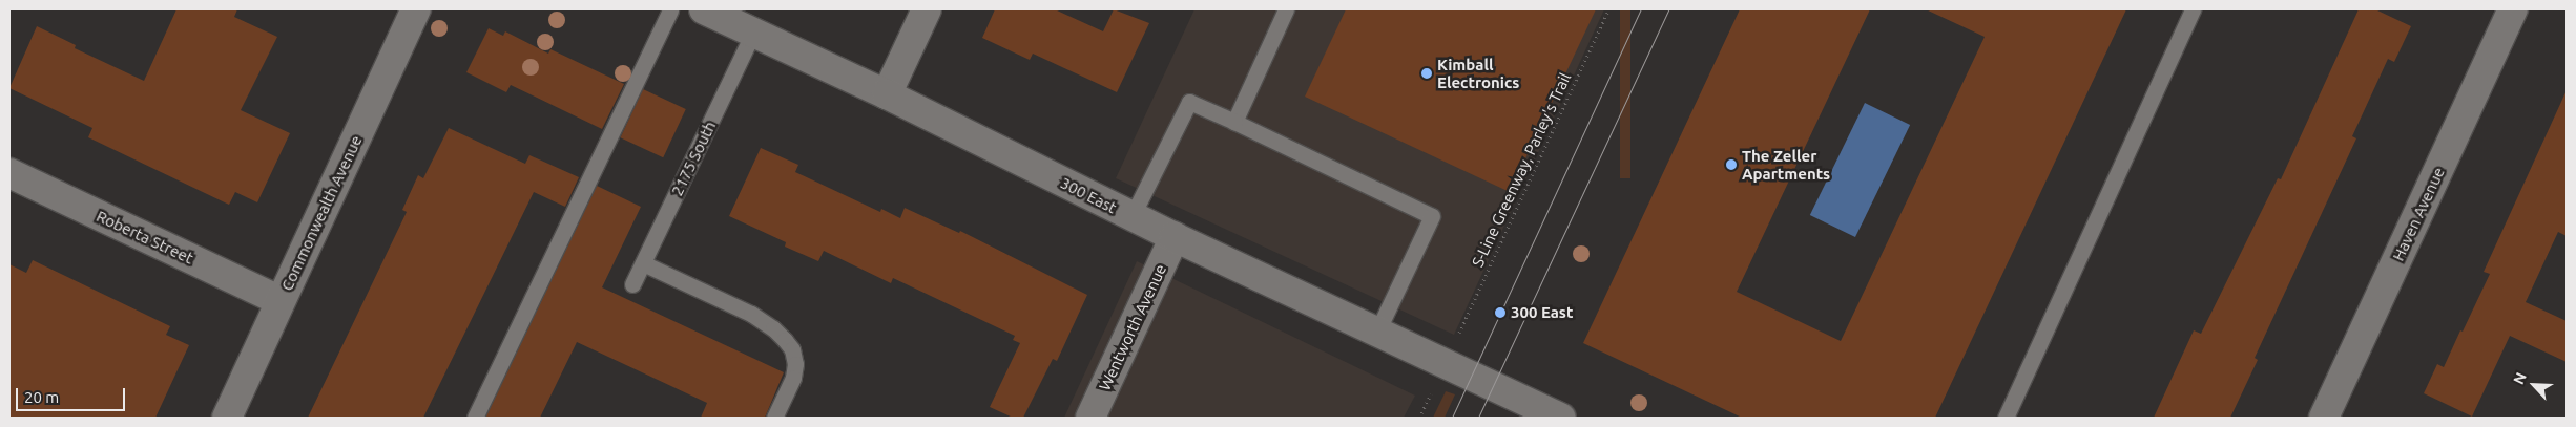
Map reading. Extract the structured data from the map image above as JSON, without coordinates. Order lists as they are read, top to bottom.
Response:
{
  "streets": {
    "street": [
      "300 East",
      "Commonwealth Avenue",
      "Haven Avenue",
      "Roberta Street",
      "Wentworth Avenue"
    ],
    "lane": ["2175 South"],
    "path": ["S-Line Greenway, Parley's Trail"]
  },
  "crossings": [
    ["2175 South", "300 East"],
    ["300 East", "Wentworth Avenue"],
    ["Commonwealth Avenue", "Roberta Street"]
  ],
  "places": ["Kimball Electronics", "The Zeller Apartments", "300 East"],
  "scale_bar": "20 m",
  "north": "top left"
}
